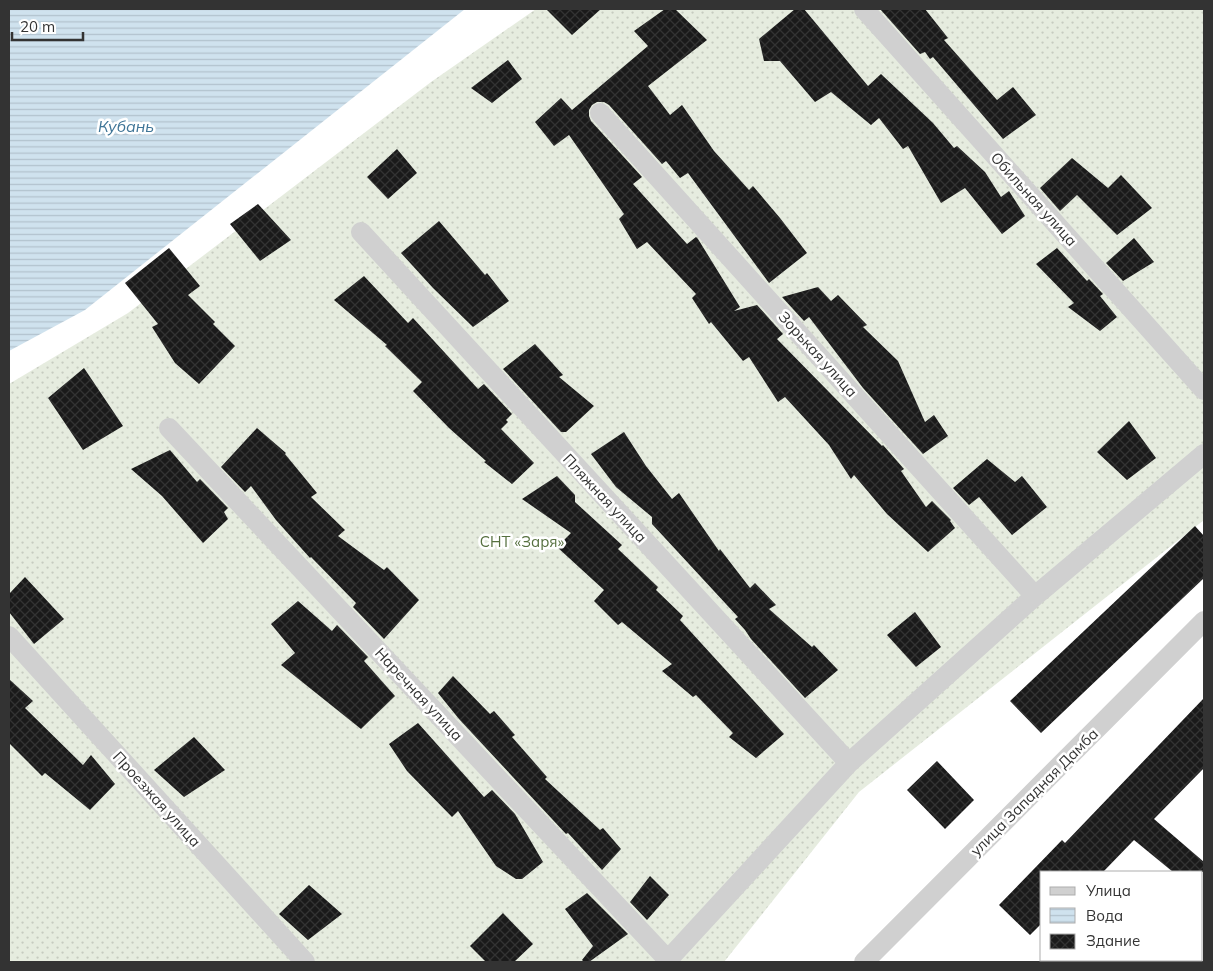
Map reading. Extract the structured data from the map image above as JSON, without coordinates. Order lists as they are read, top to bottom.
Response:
{
  "streets": {
    "street": [
      "Обильная улица",
      "Зорькая улица",
      "Пляжная улица",
      "Наречная улица",
      "улица Западная Дамба",
      "Проезжая улица"
    ]
  },
  "water": ["Кубань"],
  "parks": ["СНТ «Заря»"],
  "legend": ["Улица", "Вода", "Здание"],
  "scale_bar": "20 m"
}
